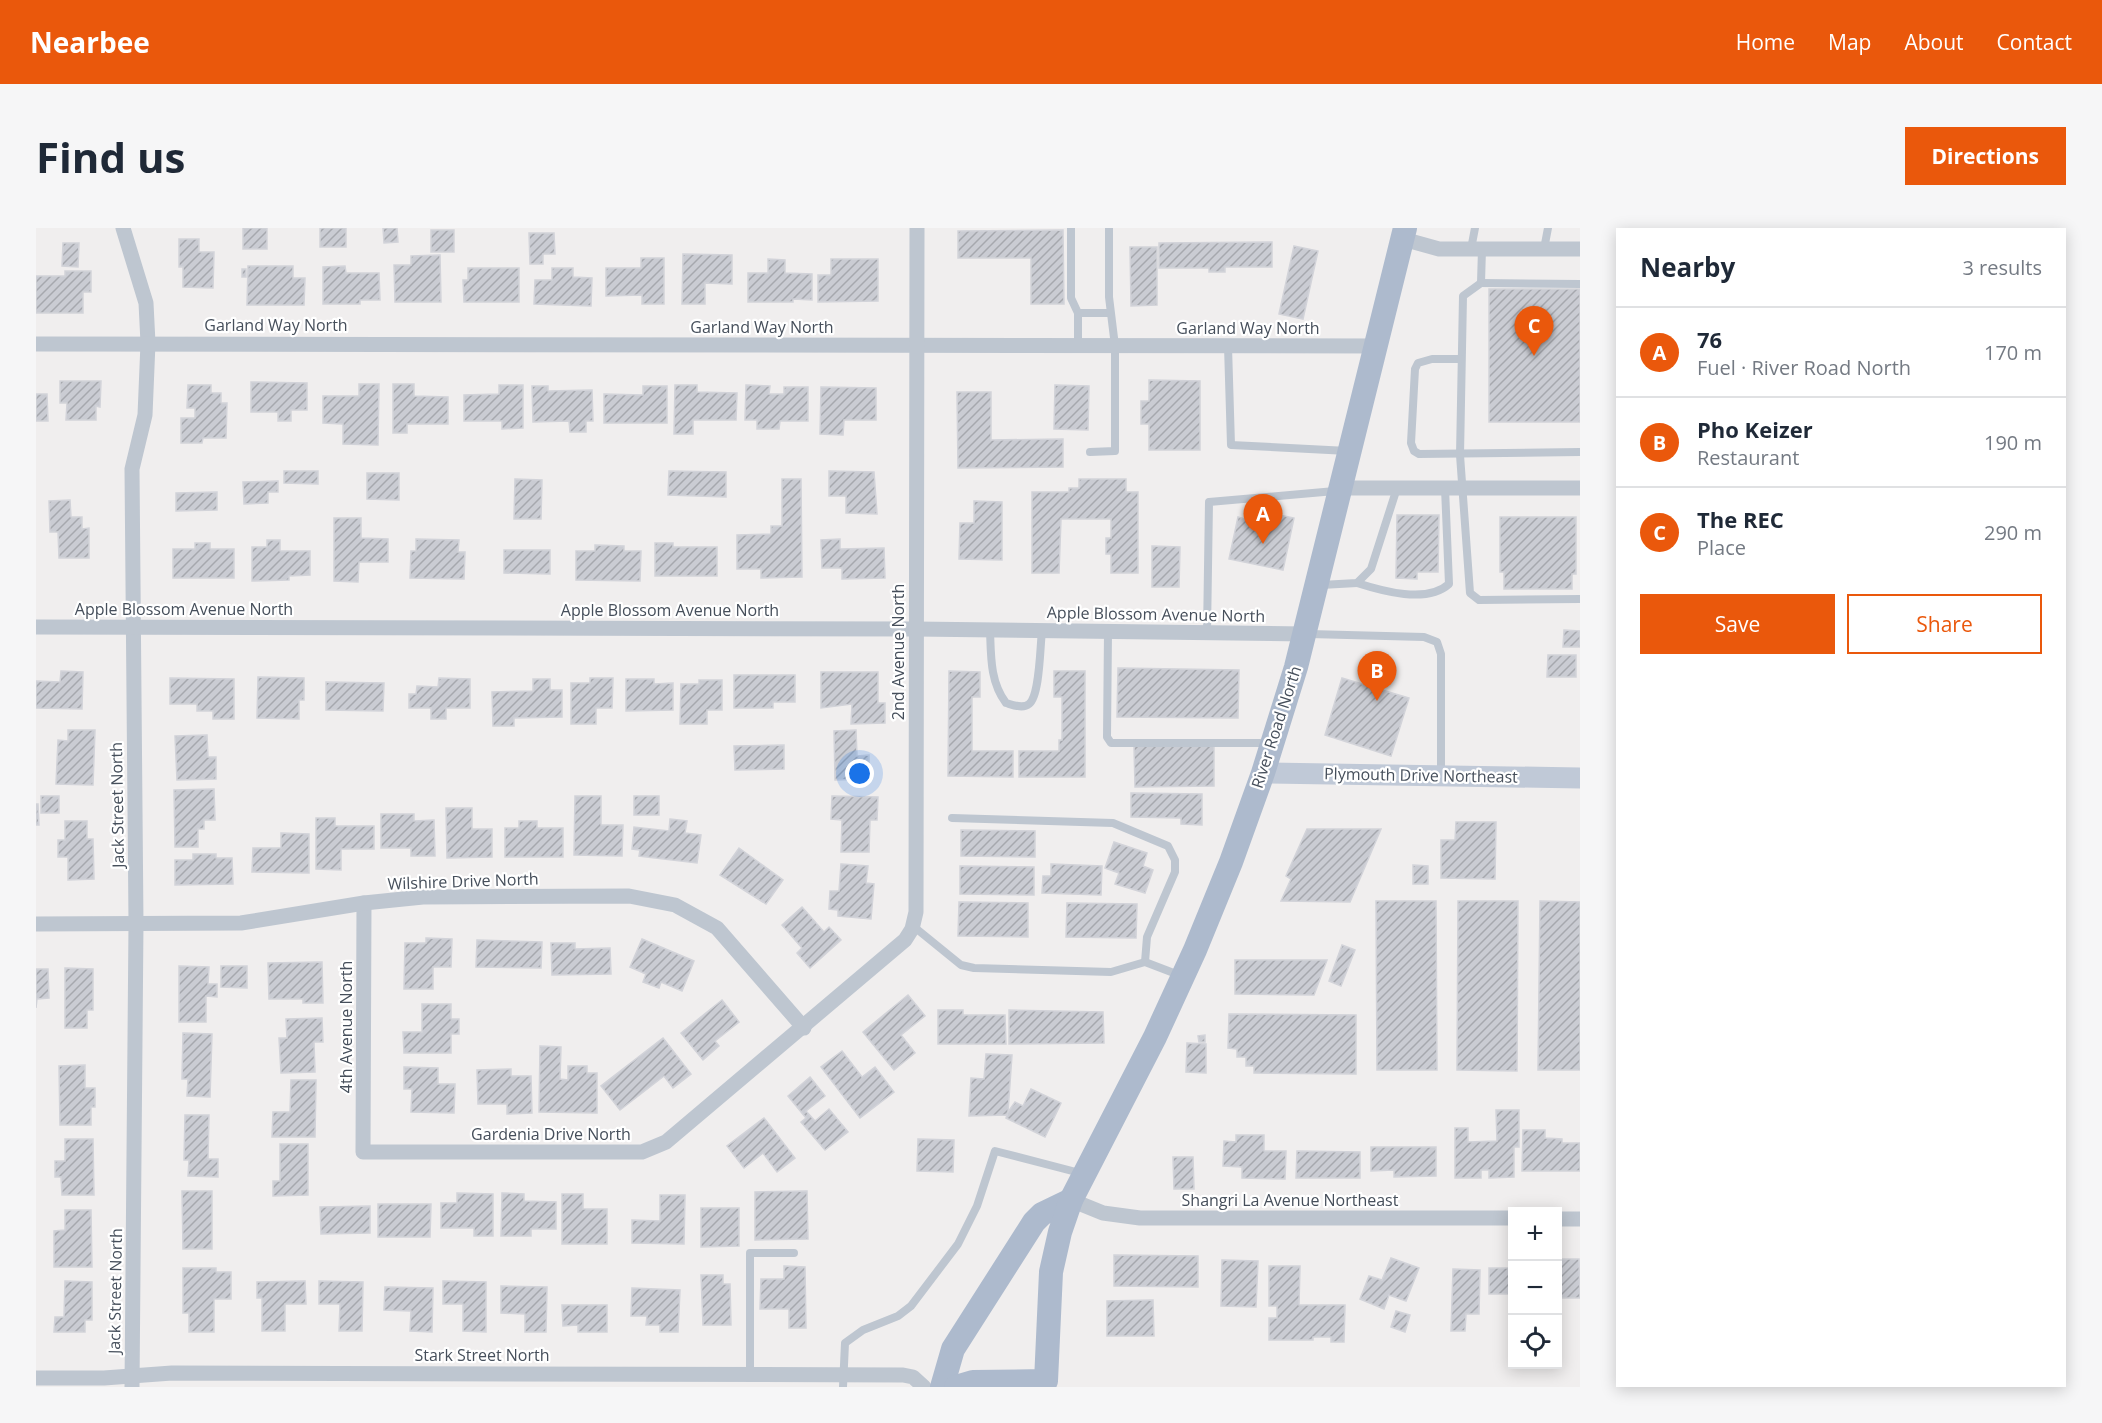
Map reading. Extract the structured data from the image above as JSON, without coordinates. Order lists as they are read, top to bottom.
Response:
{
  "streets": {
    "main road": ["River Road North"],
    "street": [
      "Garland Way North",
      "Apple Blossom Avenue North",
      "2nd Avenue North",
      "Plymouth Drive Northeast",
      "Jack Street North",
      "Wilshire Drive North",
      "4th Avenue North",
      "Gardenia Drive North",
      "Shangri La Avenue Northeast",
      "Stark Street North"
    ]
  },
  "crossings": [
    ["Garland Way North", "2nd Avenue North"],
    ["Garland Way North", "River Road North"],
    ["Garland Way North", "Jack Street North"],
    ["Apple Blossom Avenue North", "2nd Avenue North"],
    ["Apple Blossom Avenue North", "River Road North"],
    ["Apple Blossom Avenue North", "Jack Street North"],
    ["River Road North", "Plymouth Drive Northeast"],
    ["River Road North", "Shangri La Avenue Northeast"],
    ["Jack Street North", "Wilshire Drive North"],
    ["Jack Street North", "Stark Street North"],
    ["Wilshire Drive North", "4th Avenue North"],
    ["Wilshire Drive North", "Gardenia Drive North"],
    ["4th Avenue North", "Gardenia Drive North"]
  ],
  "page": {
    "header": "Nearbee",
    "nav": [
      "Home",
      "Map",
      "About",
      "Contact"
    ],
    "buttons": [
      "Directions",
      ["Save", "Share"]
    ],
    "title": "Find us",
    "heading": ["Nearby", "3 results"],
    "pins": ["C", "A", "B"],
    "list": [
      {
        "mark": "A",
        "name": "76",
        "note": "Fuel · River Road North",
        "value": "170 m"
      },
      {
        "mark": "B",
        "name": "Pho Keizer",
        "note": "Restaurant",
        "value": "190 m"
      },
      {
        "mark": "C",
        "name": "The REC",
        "note": "Place",
        "value": "290 m"
      }
    ],
    "map_buttons": ["+", "−"]
  }
}
